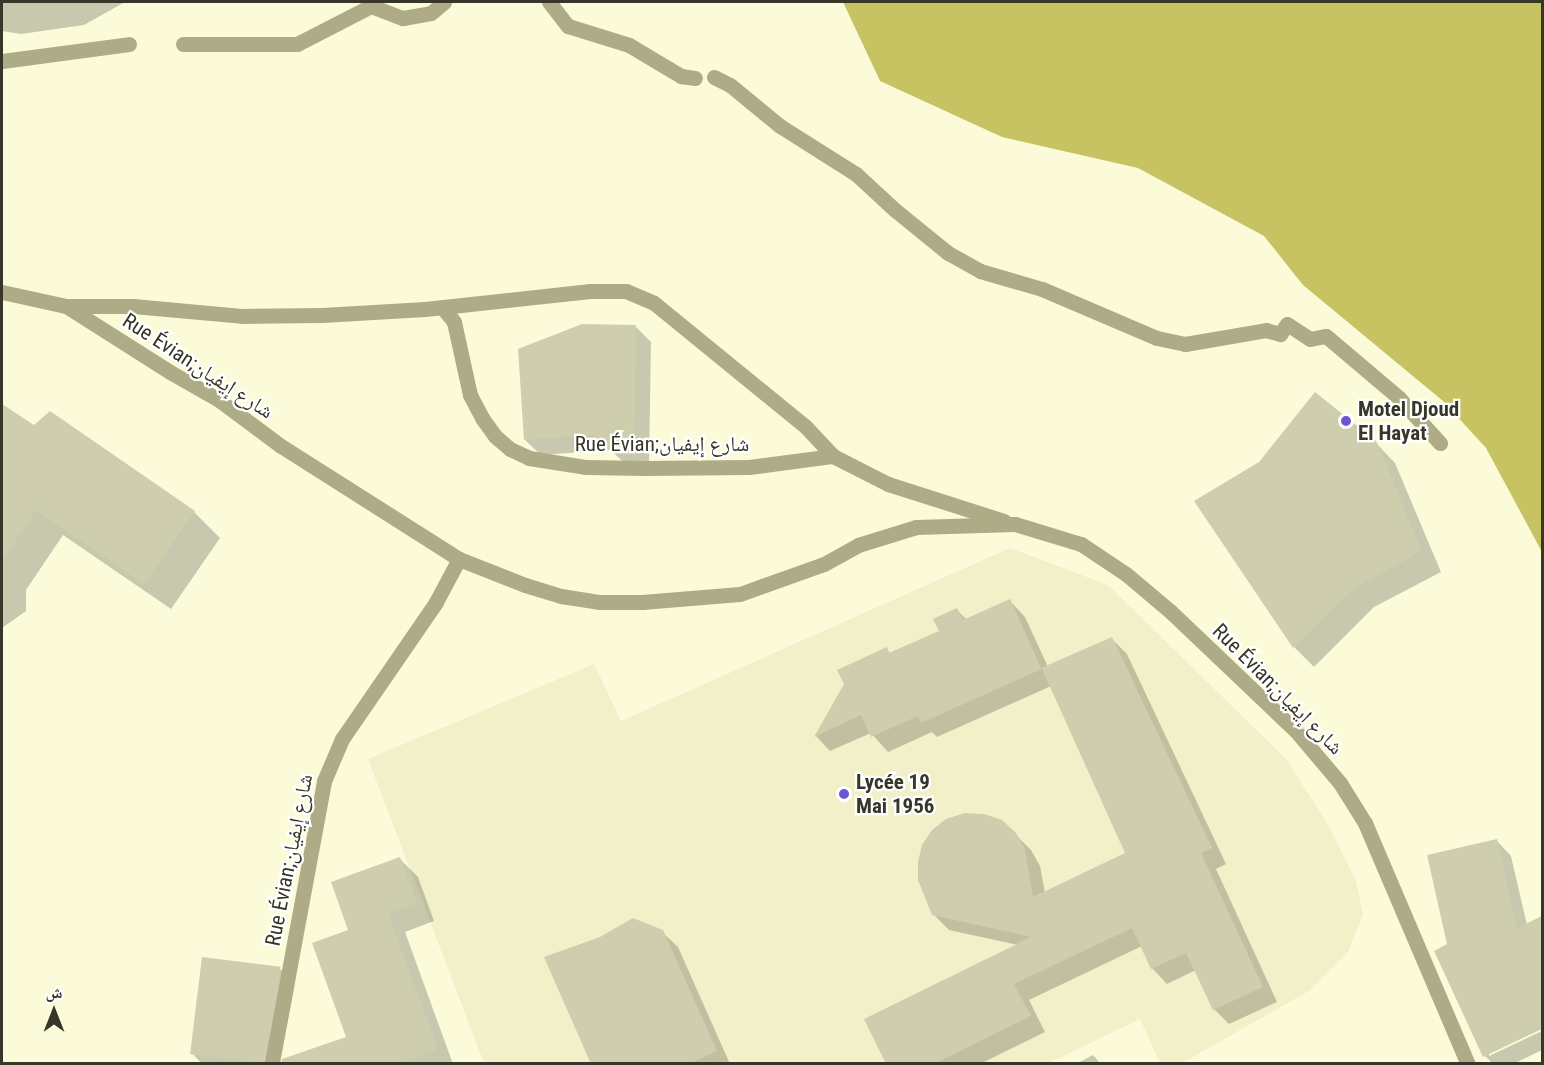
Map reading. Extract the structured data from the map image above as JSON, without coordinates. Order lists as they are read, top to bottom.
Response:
{
  "streets": {
    "street": ["Rue Évian;شارع إيفيان"]
  },
  "places": ["Motel Djoud El Hayat", "Lycée 19 Mai 1956"],
  "north": "top"
}
